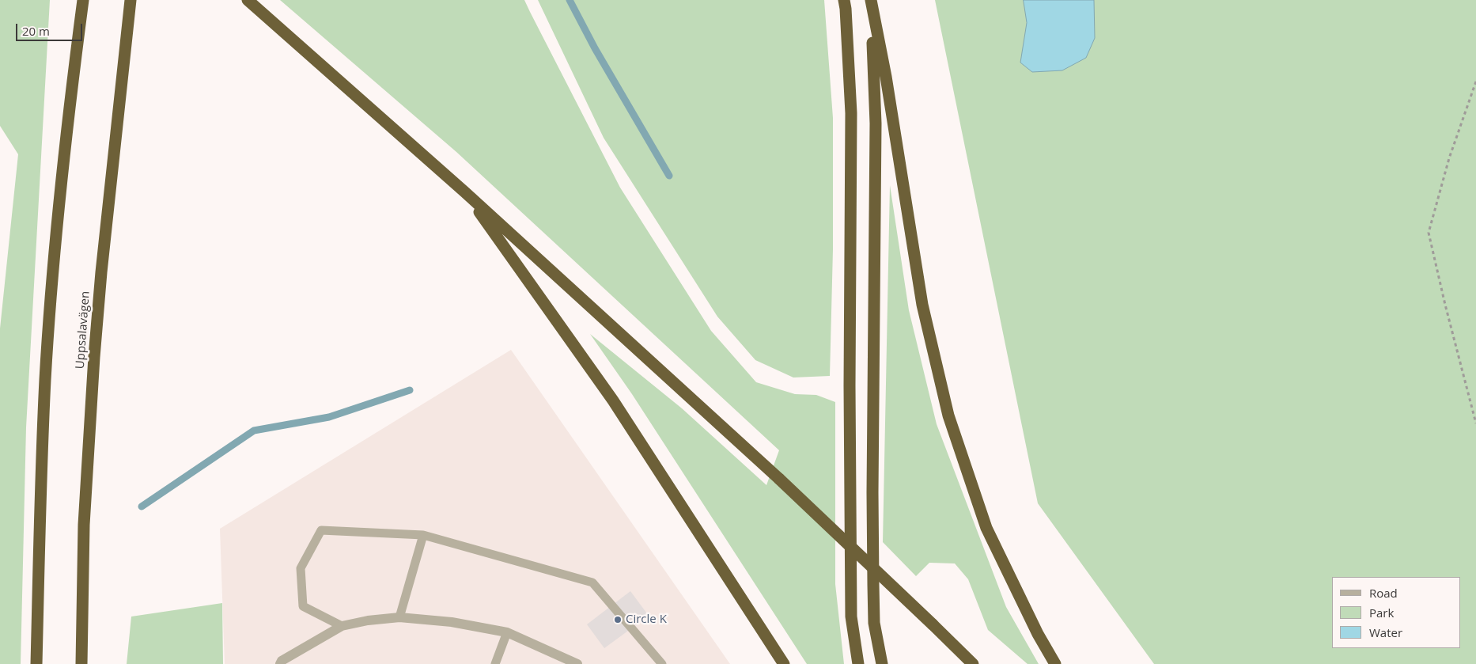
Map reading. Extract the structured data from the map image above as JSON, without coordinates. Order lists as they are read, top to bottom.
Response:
{
  "streets": {
    "highway": ["Uppsalavägen"]
  },
  "places": ["Circle K"],
  "legend": ["Road", "Park", "Water"],
  "scale_bar": "20 m"
}
